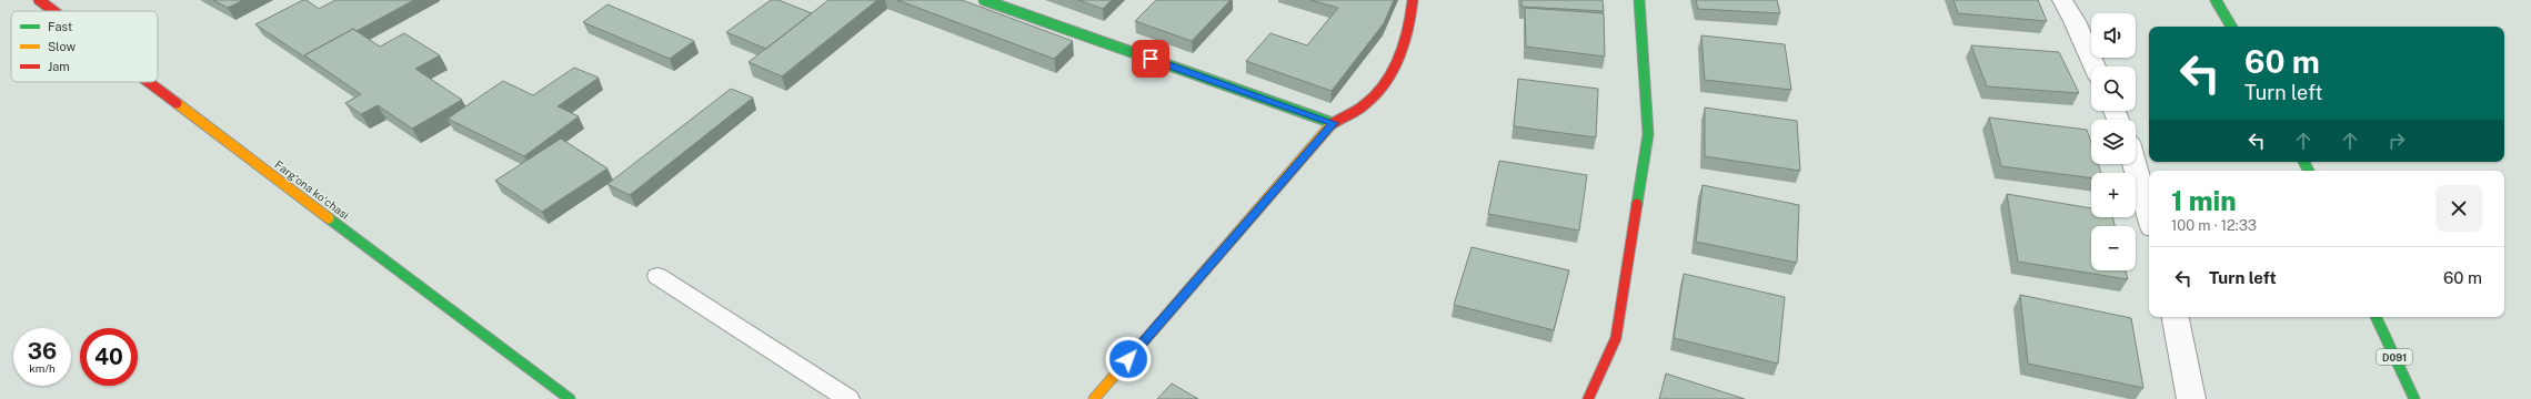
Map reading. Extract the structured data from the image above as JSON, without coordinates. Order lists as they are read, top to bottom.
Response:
{
  "streets": {
    "street": ["Fargʻona koʻchasi", "D091"]
  },
  "legend": ["Fast", "Slow", "Jam"],
  "page": {
    "map_buttons": ["+", "−"],
    "turn": ["60 m", "Turn left"],
    "heading": ["1 min", "100 m · 12:33"],
    "list": [
      {
        "name": "Turn left",
        "value": "60 m"
      }
    ],
    "speed": "36 km/h",
    "limit": "40"
  }
}
